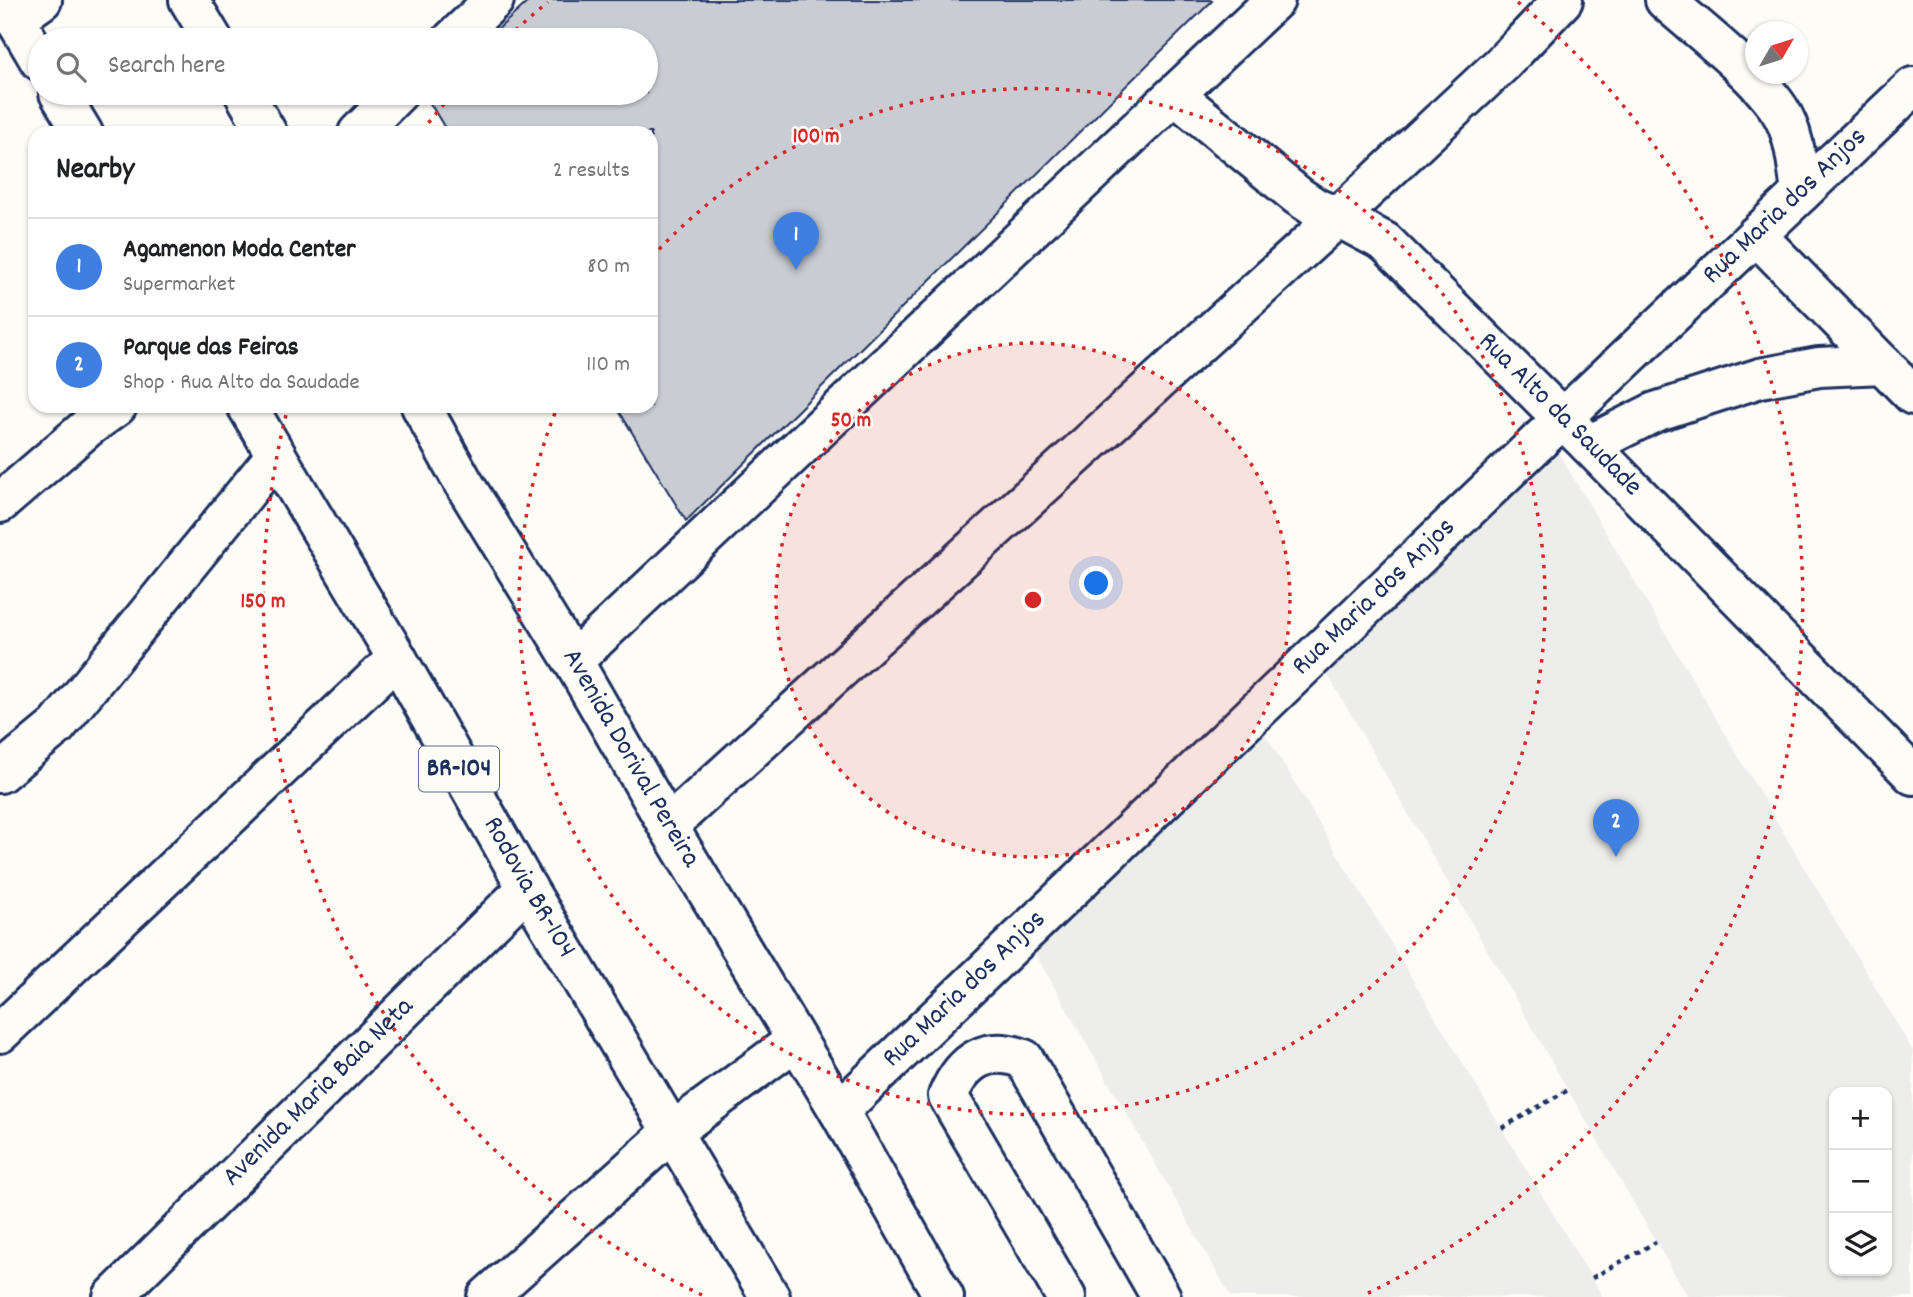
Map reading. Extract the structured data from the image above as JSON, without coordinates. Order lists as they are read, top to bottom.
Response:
{
  "streets": {
    "main road": [
      "Rua Maria dos Anjos",
      "Rua Alto da Saudade",
      "Avenida Dorival Pereira",
      "BR-104",
      "Rodovia BR-104",
      "Avenida Maria Baia Neta"
    ]
  },
  "crossings": [
    ["Rua Maria dos Anjos", "Rua Alto da Saudade"],
    ["Rua Maria dos Anjos", "Avenida Dorival Pereira"],
    ["Rodovia BR-104", "Avenida Maria Baia Neta"]
  ],
  "north": "top right",
  "page": {
    "search": "Search here",
    "heading": ["Nearby", "2 results"],
    "pins": ["1", "2"],
    "list": [
      {
        "mark": "1",
        "name": "Agamenon Moda Center",
        "note": "Supermarket",
        "value": "80 m"
      },
      {
        "mark": "2",
        "name": "Parque das Feiras",
        "note": "Shop · Rua Alto da Saudade",
        "value": "110 m"
      }
    ],
    "map_buttons": ["+", "−"]
  },
  "rings": ["100 m", "50 m", "150 m"]
}
